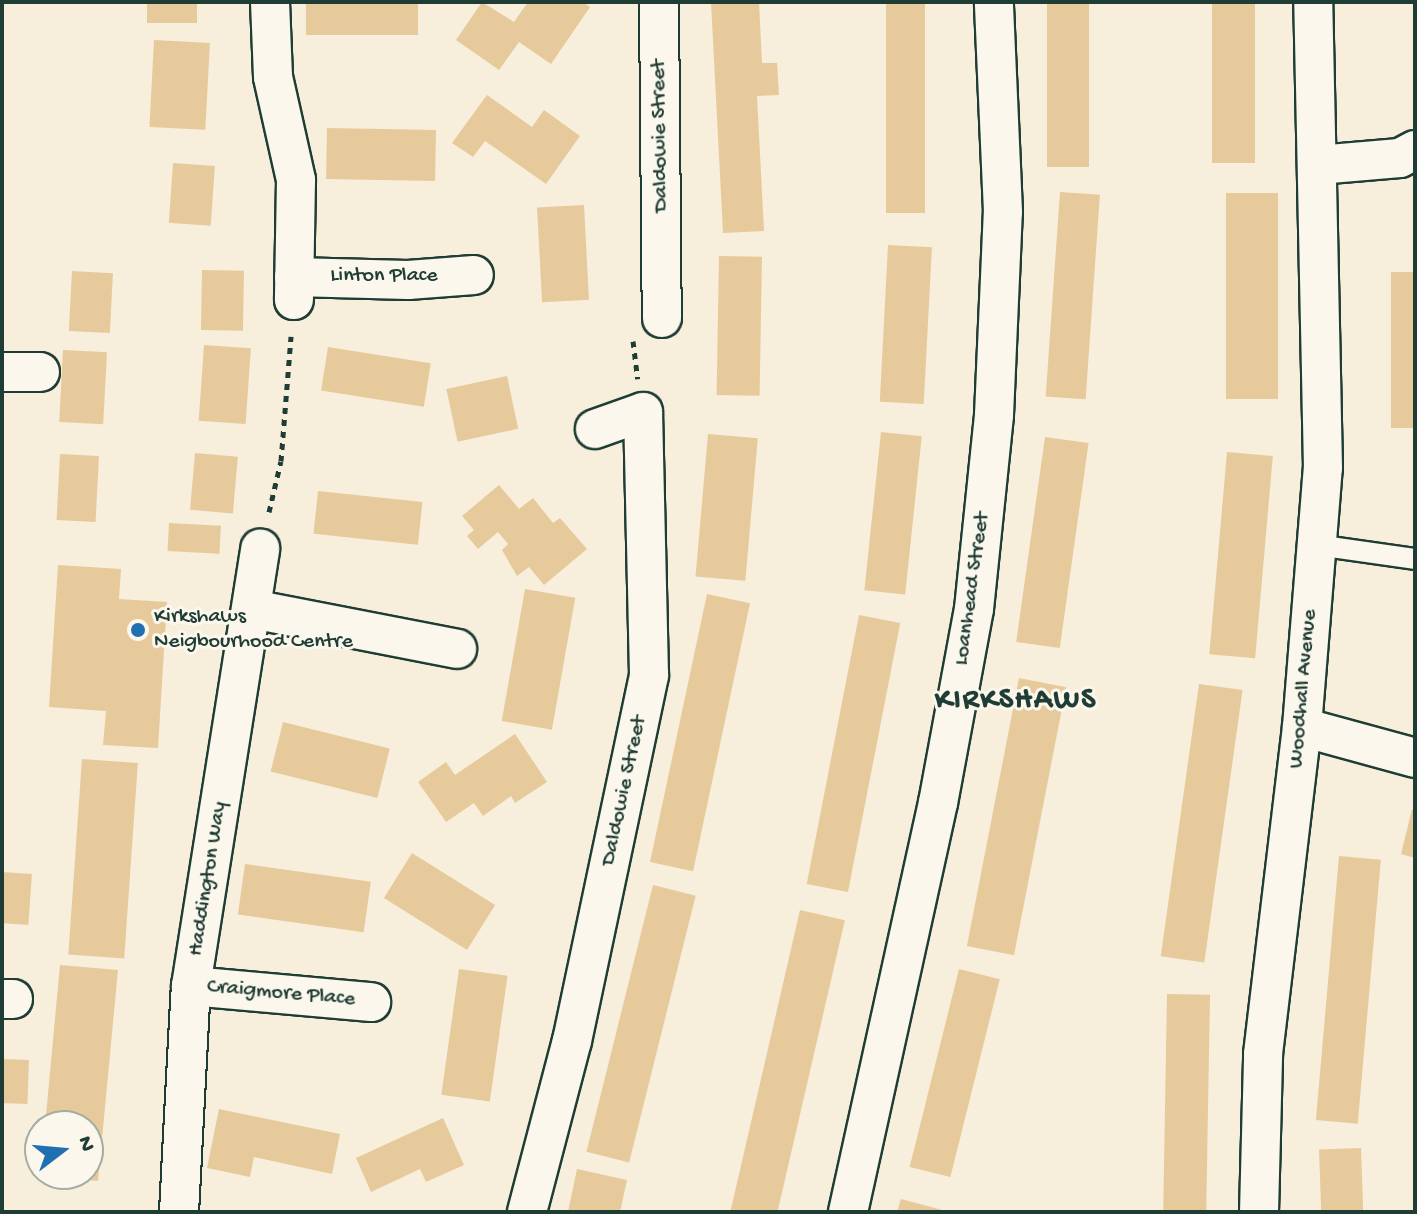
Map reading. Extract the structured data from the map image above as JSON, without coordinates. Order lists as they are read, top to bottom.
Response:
{
  "streets": {
    "street": [
      "Daldowie Street",
      "Linton Place",
      "Loanhead Street",
      "Woodhall Avenue",
      "Haddington Way",
      "Craigmore Place"
    ]
  },
  "crossings": [
    ["Haddington Way", "Craigmore Place"]
  ],
  "districts": ["KIRKSHAWS"],
  "places": ["Kirkshaws Neigbourhood Centre"],
  "north": "right"
}
